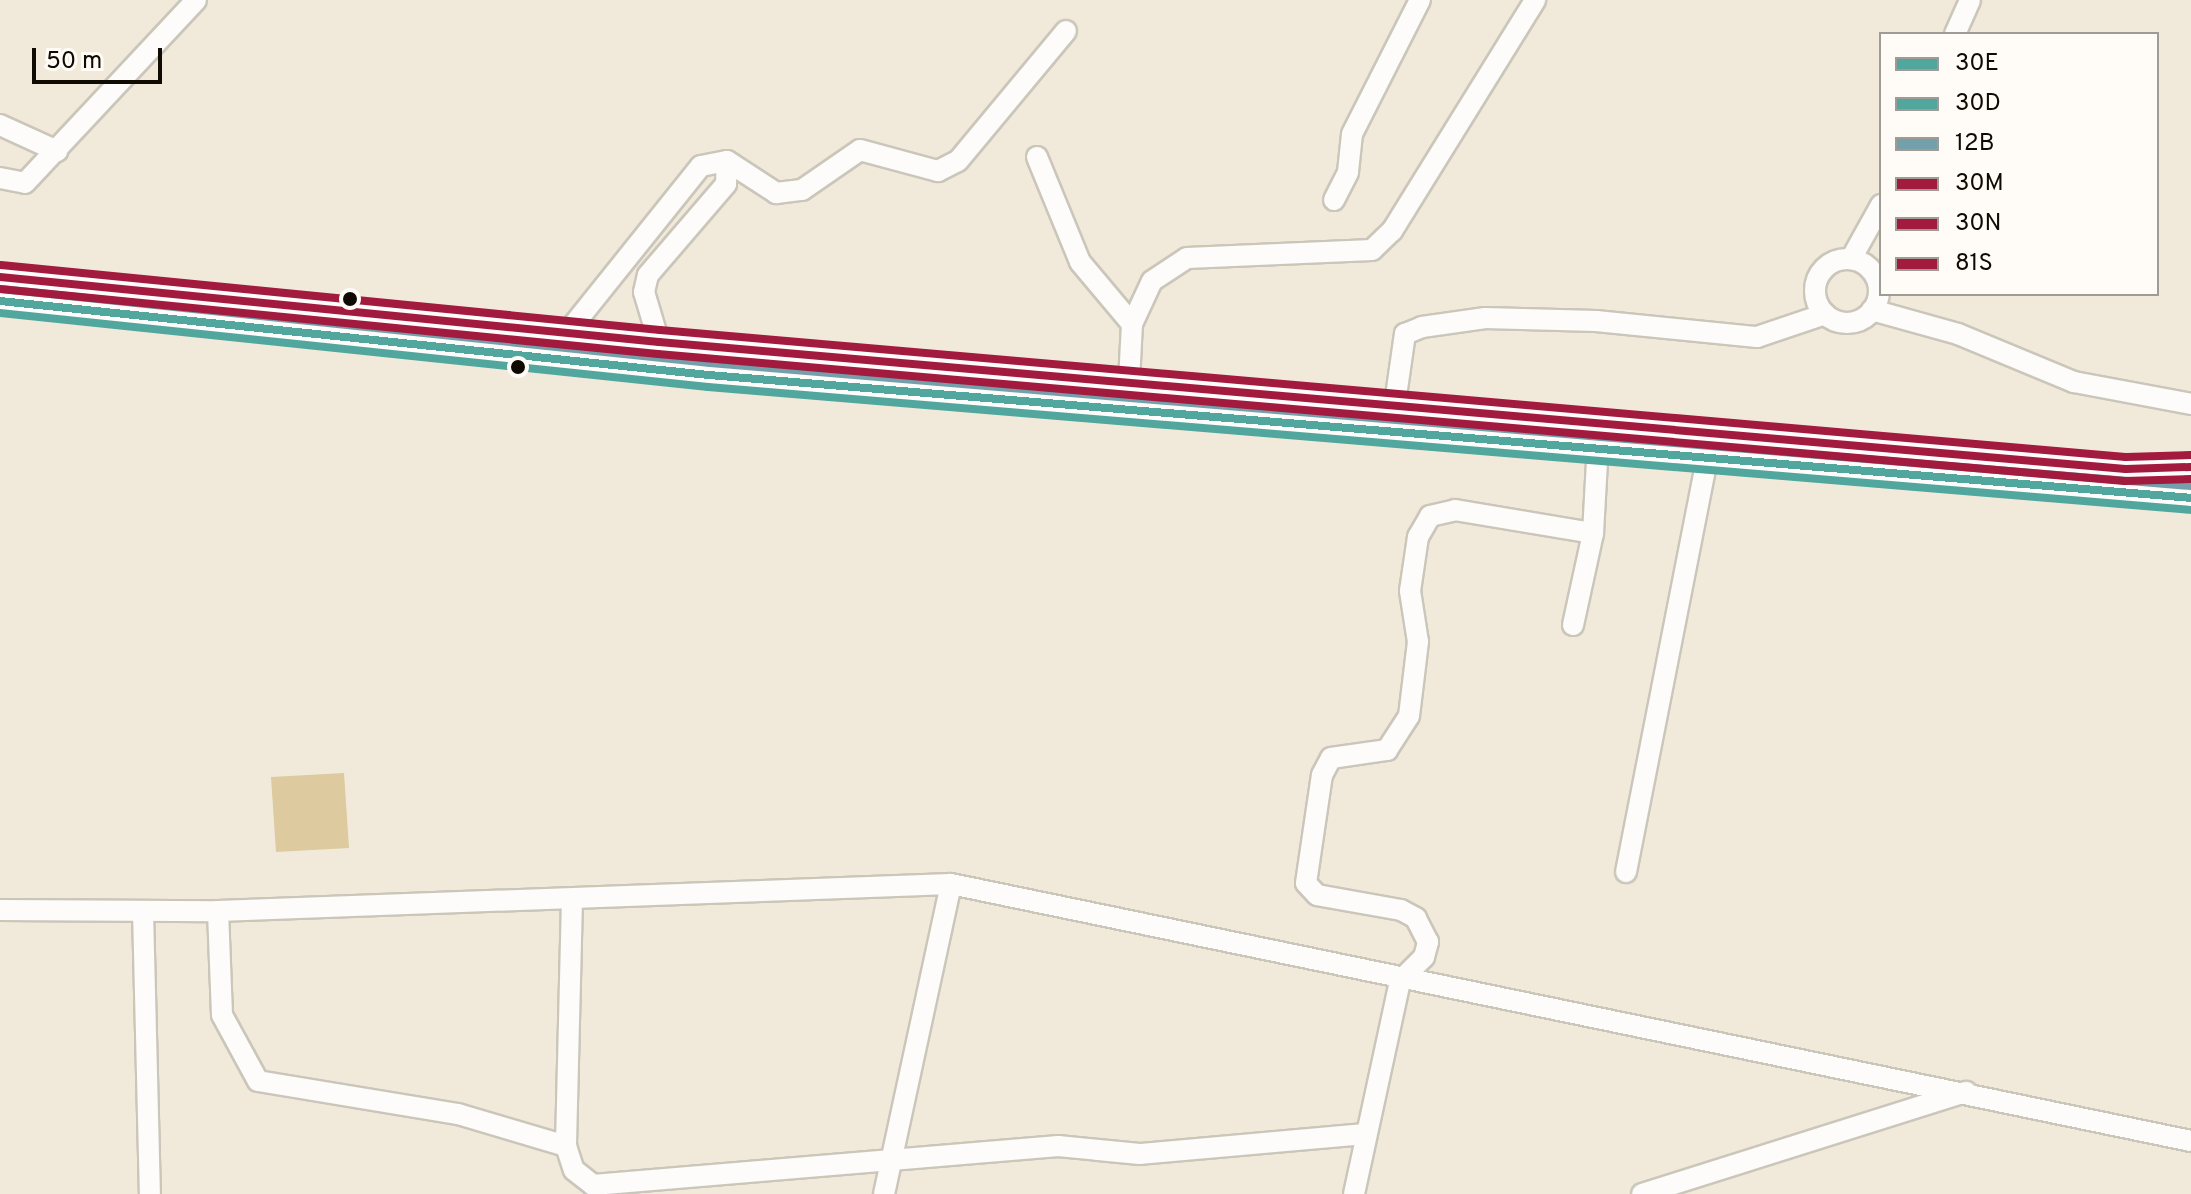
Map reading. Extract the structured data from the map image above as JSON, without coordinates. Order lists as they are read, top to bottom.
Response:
{
  "lines": [
    "transit line 81S",
    "transit line 30M",
    "transit line 12B",
    "transit line 30N",
    "transit line 30E",
    "transit line 30D"
  ],
  "legend": [
    "30E",
    "30D",
    "12B",
    "30M",
    "30N",
    "81S"
  ],
  "scale_bar": "50 m"
}
